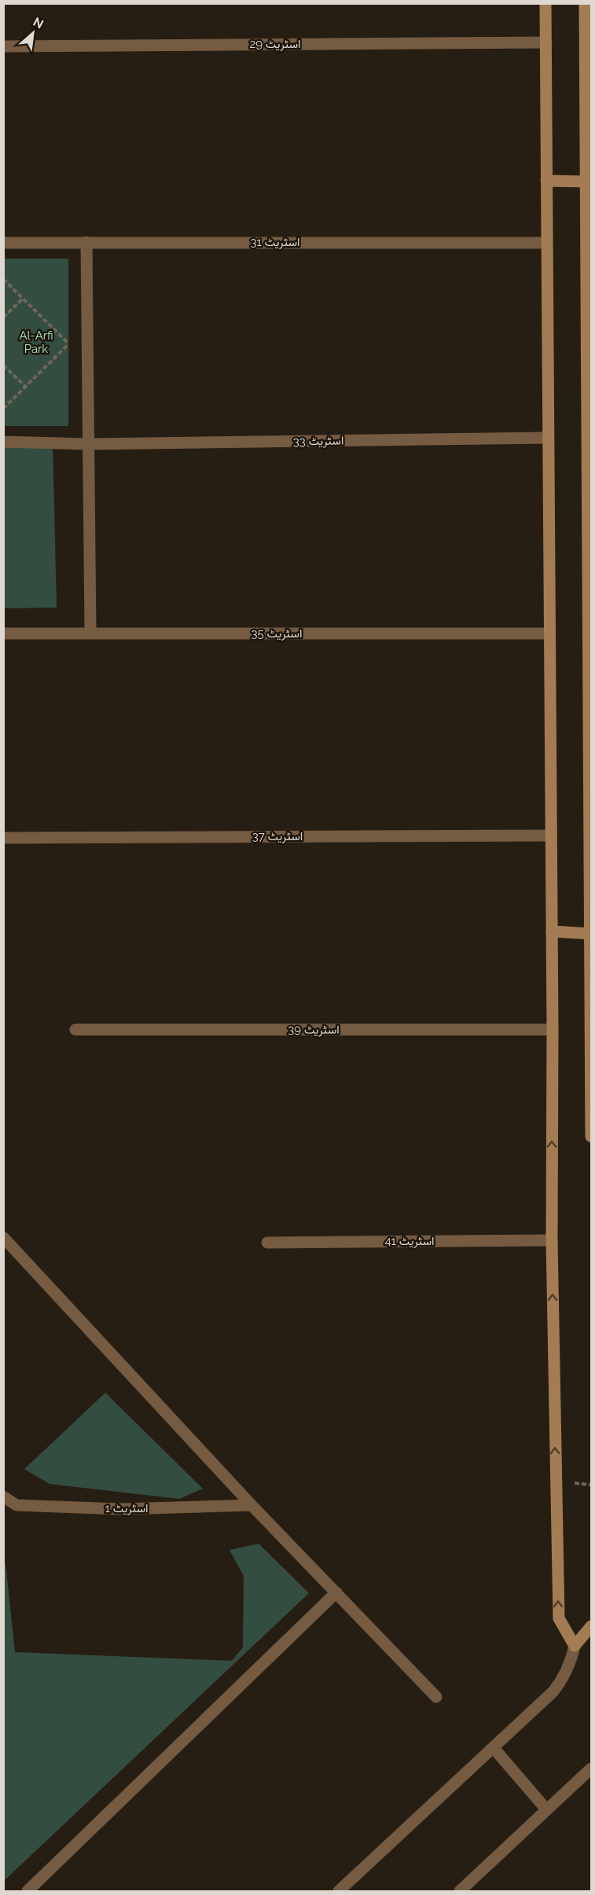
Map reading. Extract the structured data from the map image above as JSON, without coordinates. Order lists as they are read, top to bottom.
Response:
{
  "streets": {
    "street": [
      "اسٹریٹ 29",
      "اسٹریٹ 31",
      "اسٹریٹ 33",
      "اسٹریٹ 35",
      "اسٹریٹ 37",
      "اسٹریٹ 39",
      "اسٹریٹ 41",
      "اسٹریٹ 1"
    ]
  },
  "parks": ["Al-Arfi Park"],
  "north": "top right"
}
